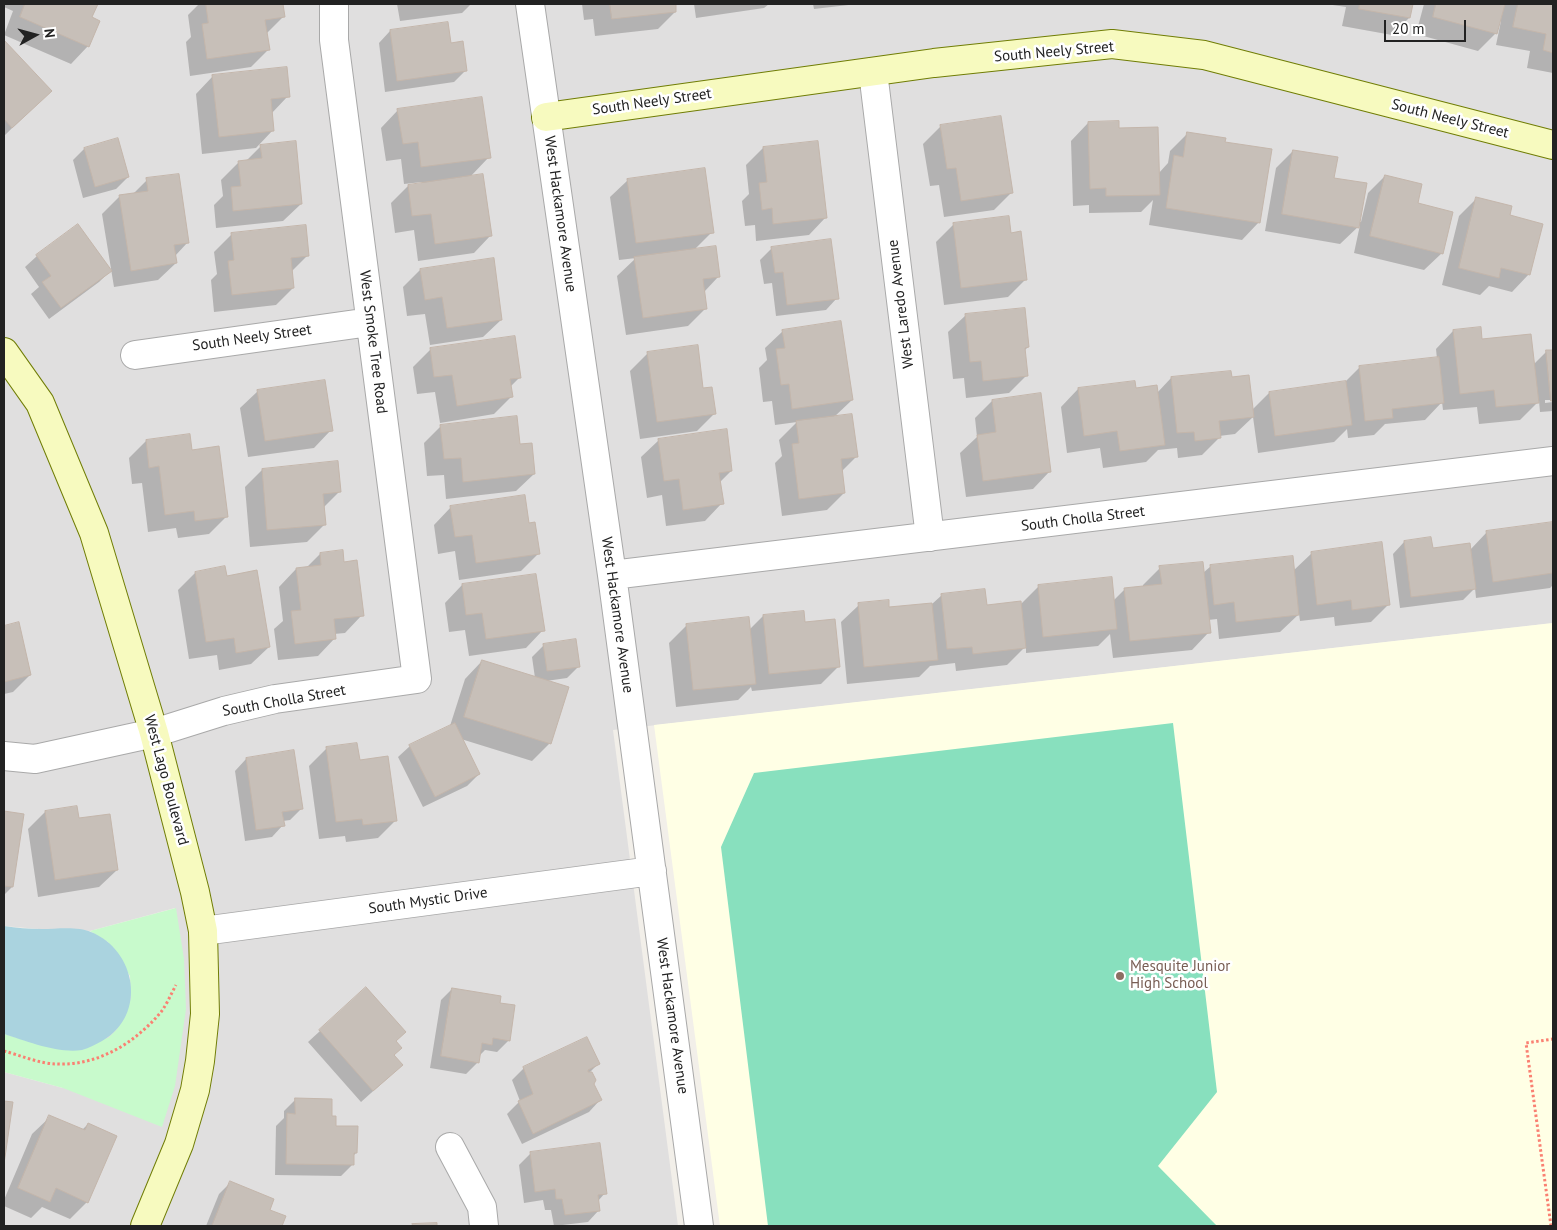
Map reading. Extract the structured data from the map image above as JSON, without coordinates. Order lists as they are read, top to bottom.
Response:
{
  "streets": {
    "street": [
      "South Neely Street",
      "West Hackamore Avenue",
      "West Laredo Avenue",
      "West Smoke Tree Road",
      "South Cholla Street",
      "West Lago Boulevard",
      "South Mystic Drive"
    ]
  },
  "crossings": [
    ["South Neely Street", "West Hackamore Avenue"],
    ["South Neely Street", "West Laredo Avenue"],
    ["South Neely Street", "West Smoke Tree Road"],
    ["West Hackamore Avenue", "South Cholla Street"],
    ["West Hackamore Avenue", "South Mystic Drive"],
    ["West Laredo Avenue", "South Cholla Street"],
    ["West Smoke Tree Road", "South Cholla Street"],
    ["South Cholla Street", "West Lago Boulevard"],
    ["West Lago Boulevard", "South Mystic Drive"]
  ],
  "places": ["Mesquite Junior High School"],
  "scale_bar": "20 m",
  "north": "right"
}
